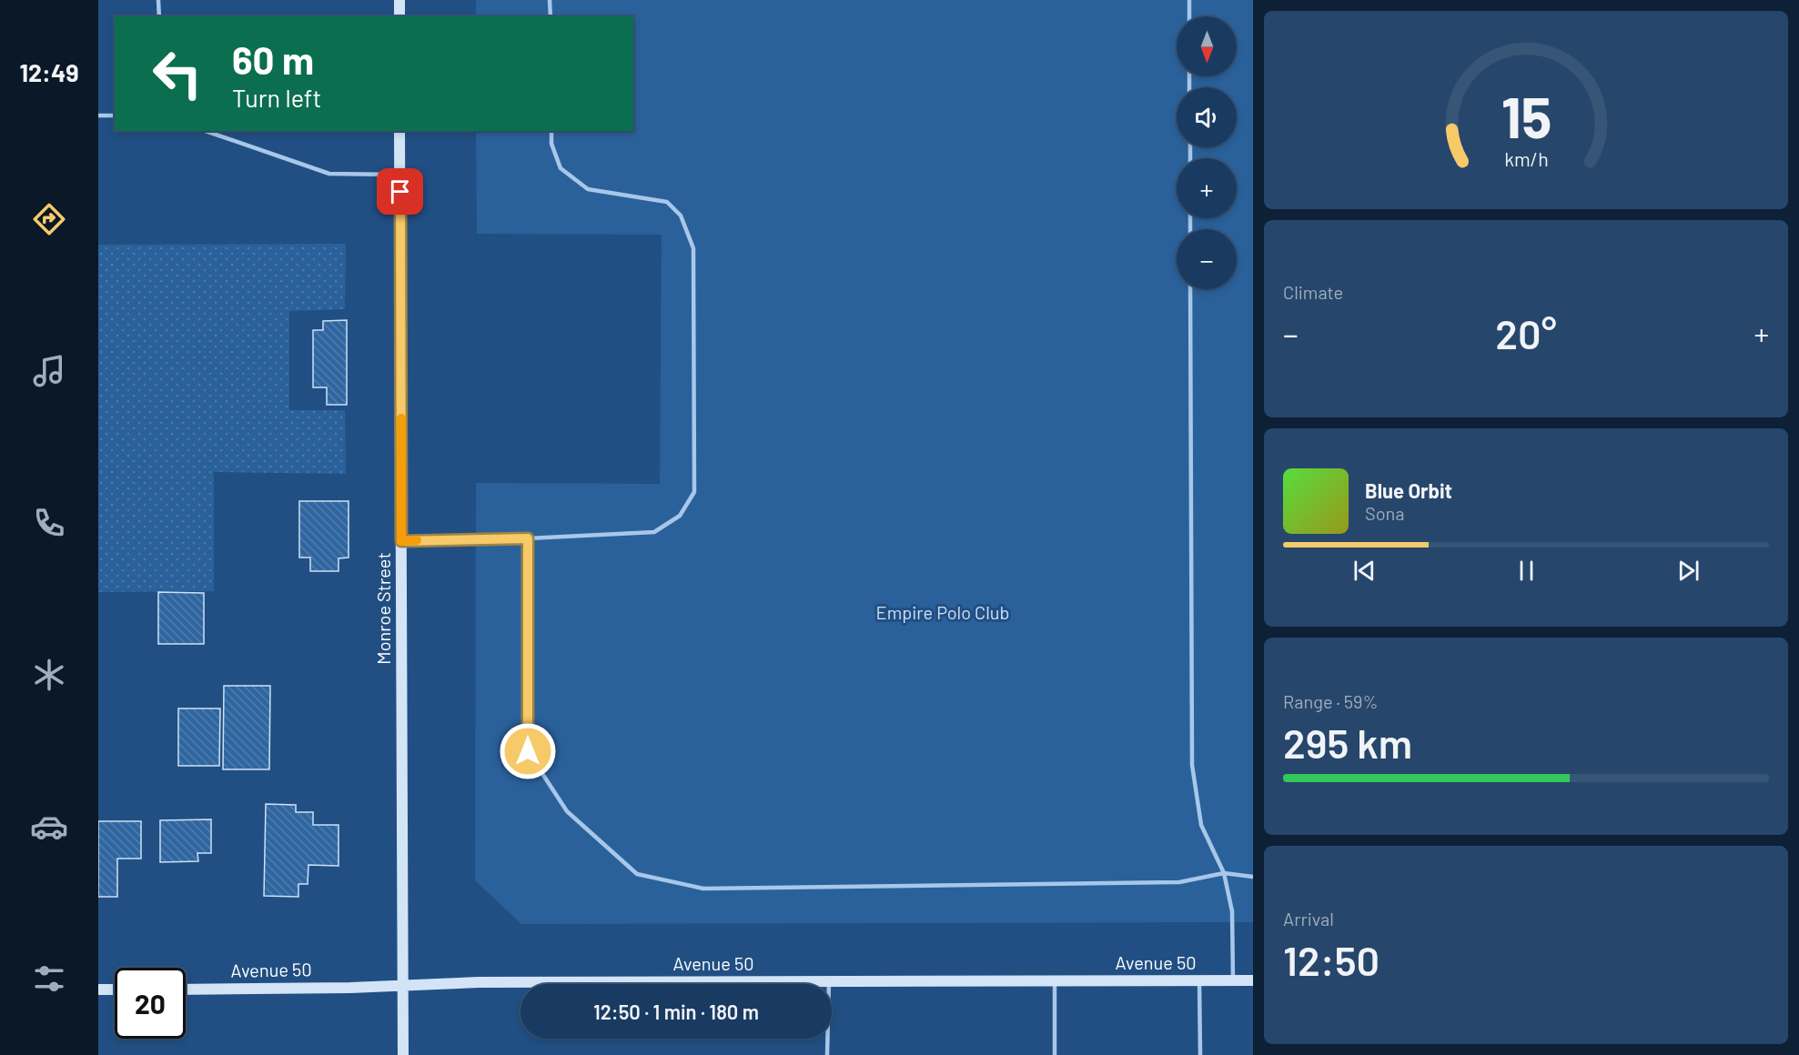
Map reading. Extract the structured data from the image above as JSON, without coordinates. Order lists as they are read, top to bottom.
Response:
{
  "streets": {
    "main road": ["Monroe Street", "Avenue 50"]
  },
  "crossings": [
    ["Monroe Street", "Avenue 50"]
  ],
  "parks": ["Empire Polo Club"],
  "north": "bottom",
  "page": {
    "tabs": "12:49",
    "map_buttons": ["+", "−"],
    "turn": ["60 m", "Turn left"],
    "tile": [
      "Climate",
      ["Range · 59%", "295 km"],
      ["Arrival", "12:50"]
    ],
    "heat": ["−", "20°", "+"],
    "song": ["Blue Orbit", "Sona"],
    "limit": "20",
    "trip": "12:50 · 1 min · 180 m",
    "gauge": ["15", "km/h"]
  }
}
